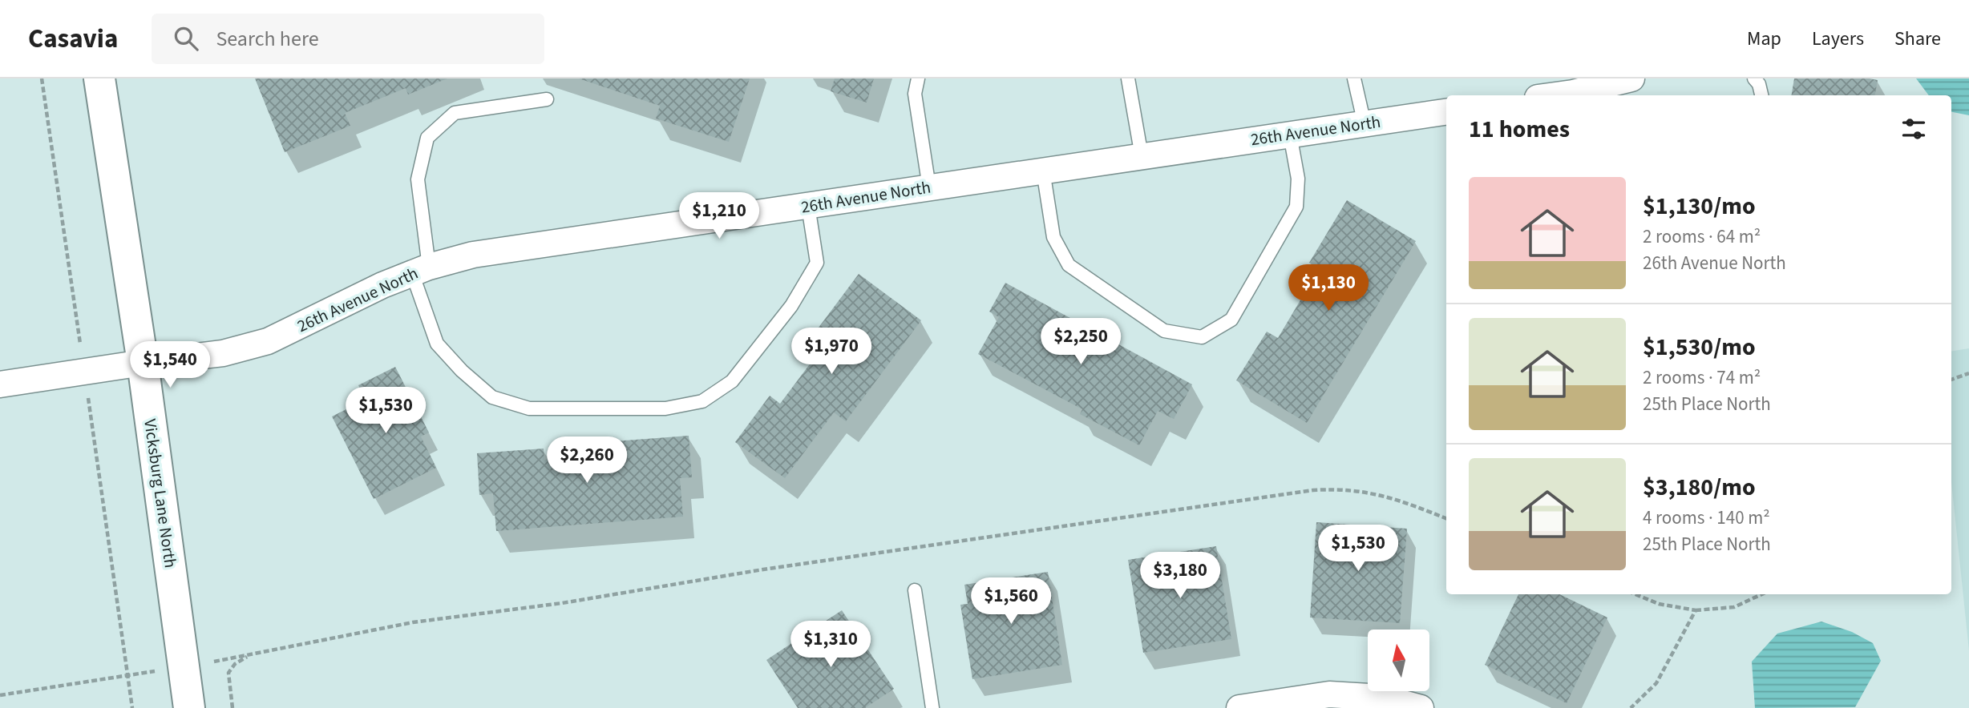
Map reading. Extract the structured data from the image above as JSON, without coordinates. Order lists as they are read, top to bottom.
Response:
{
  "streets": {
    "main road": ["Vicksburg Lane North"],
    "street": ["26th Avenue North"]
  },
  "crossings": [
    ["26th Avenue North", "Vicksburg Lane North"]
  ],
  "north": "top",
  "page": {
    "header": "Casavia",
    "search": "Search here",
    "nav": ["Map", "Layers", "Share"],
    "heading": "11 homes",
    "list": [
      {
        "name": "$1,130/mo",
        "note": "2 rooms · 64 m² · 26th Avenue North"
      },
      {
        "name": "$1,530/mo",
        "note": "2 rooms · 74 m² · 25th Place North"
      },
      {
        "name": "$3,180/mo",
        "note": "4 rooms · 140 m² · 25th Place North"
      }
    ],
    "price": [
      "$1,210",
      "$1,130",
      "$2,250",
      "$1,970",
      "$1,540",
      "$1,530",
      "$2,260",
      "$1,530",
      "$3,180",
      "$1,560",
      "$1,310"
    ]
  }
}
